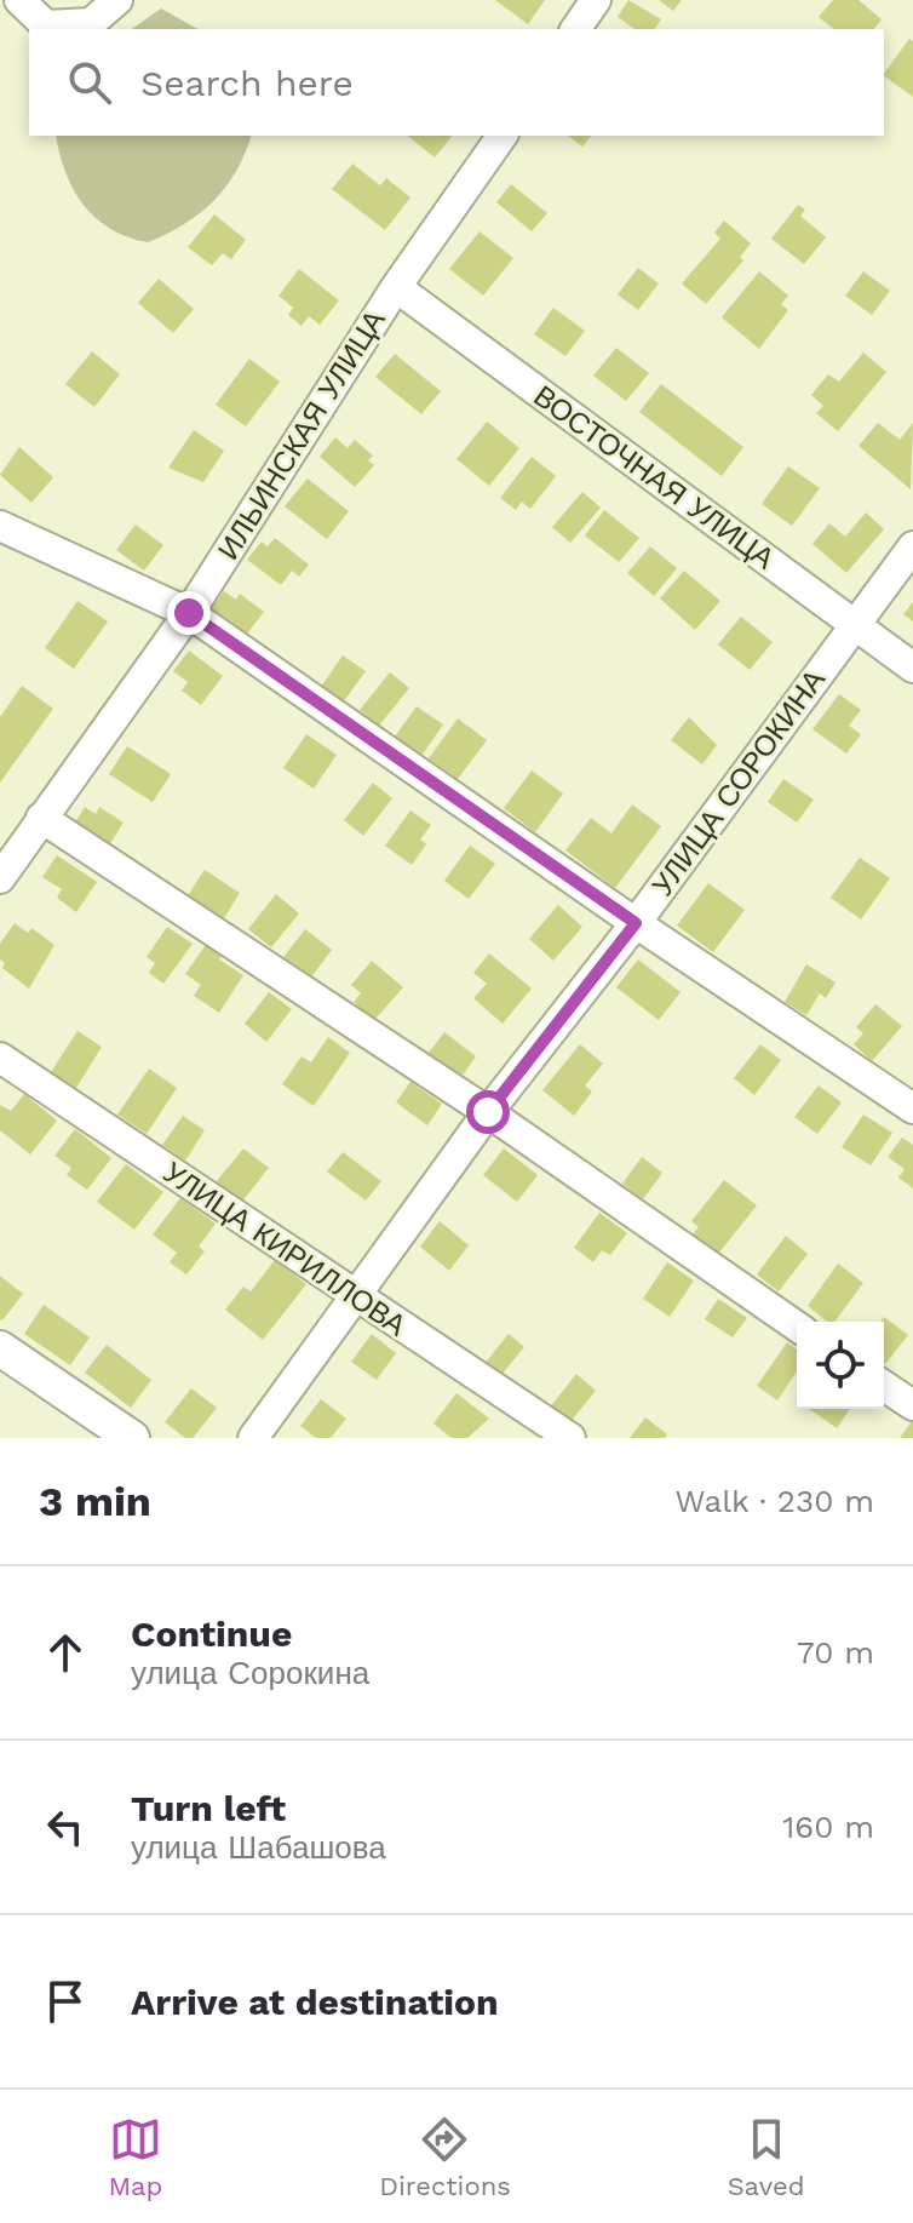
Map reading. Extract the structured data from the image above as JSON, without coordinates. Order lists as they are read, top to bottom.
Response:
{
  "streets": {
    "street": [
      "ИЛЬИНСКАЯ УЛИЦА",
      "ВОСТОЧНАЯ УЛИЦА",
      "УЛИЦА СОРОКИНА",
      "УЛИЦА КИРИЛЛОВА"
    ]
  },
  "crossings": [
    ["ИЛЬИНСКАЯ УЛИЦА", "ВОСТОЧНАЯ УЛИЦА"],
    ["ВОСТОЧНАЯ УЛИЦА", "УЛИЦА СОРОКИНА"],
    ["УЛИЦА СОРОКИНА", "УЛИЦА КИРИЛЛОВА"]
  ],
  "page": {
    "search": "Search here",
    "heading": ["3 min", "Walk · 230 m"],
    "list": [
      ["Continue", "улица Сорокина", "70 m"],
      ["Turn left", "улица Шабашова", "160 m"],
      "Arrive at destination"
    ],
    "nav": ["Map", "Directions", "Saved"]
  }
}
